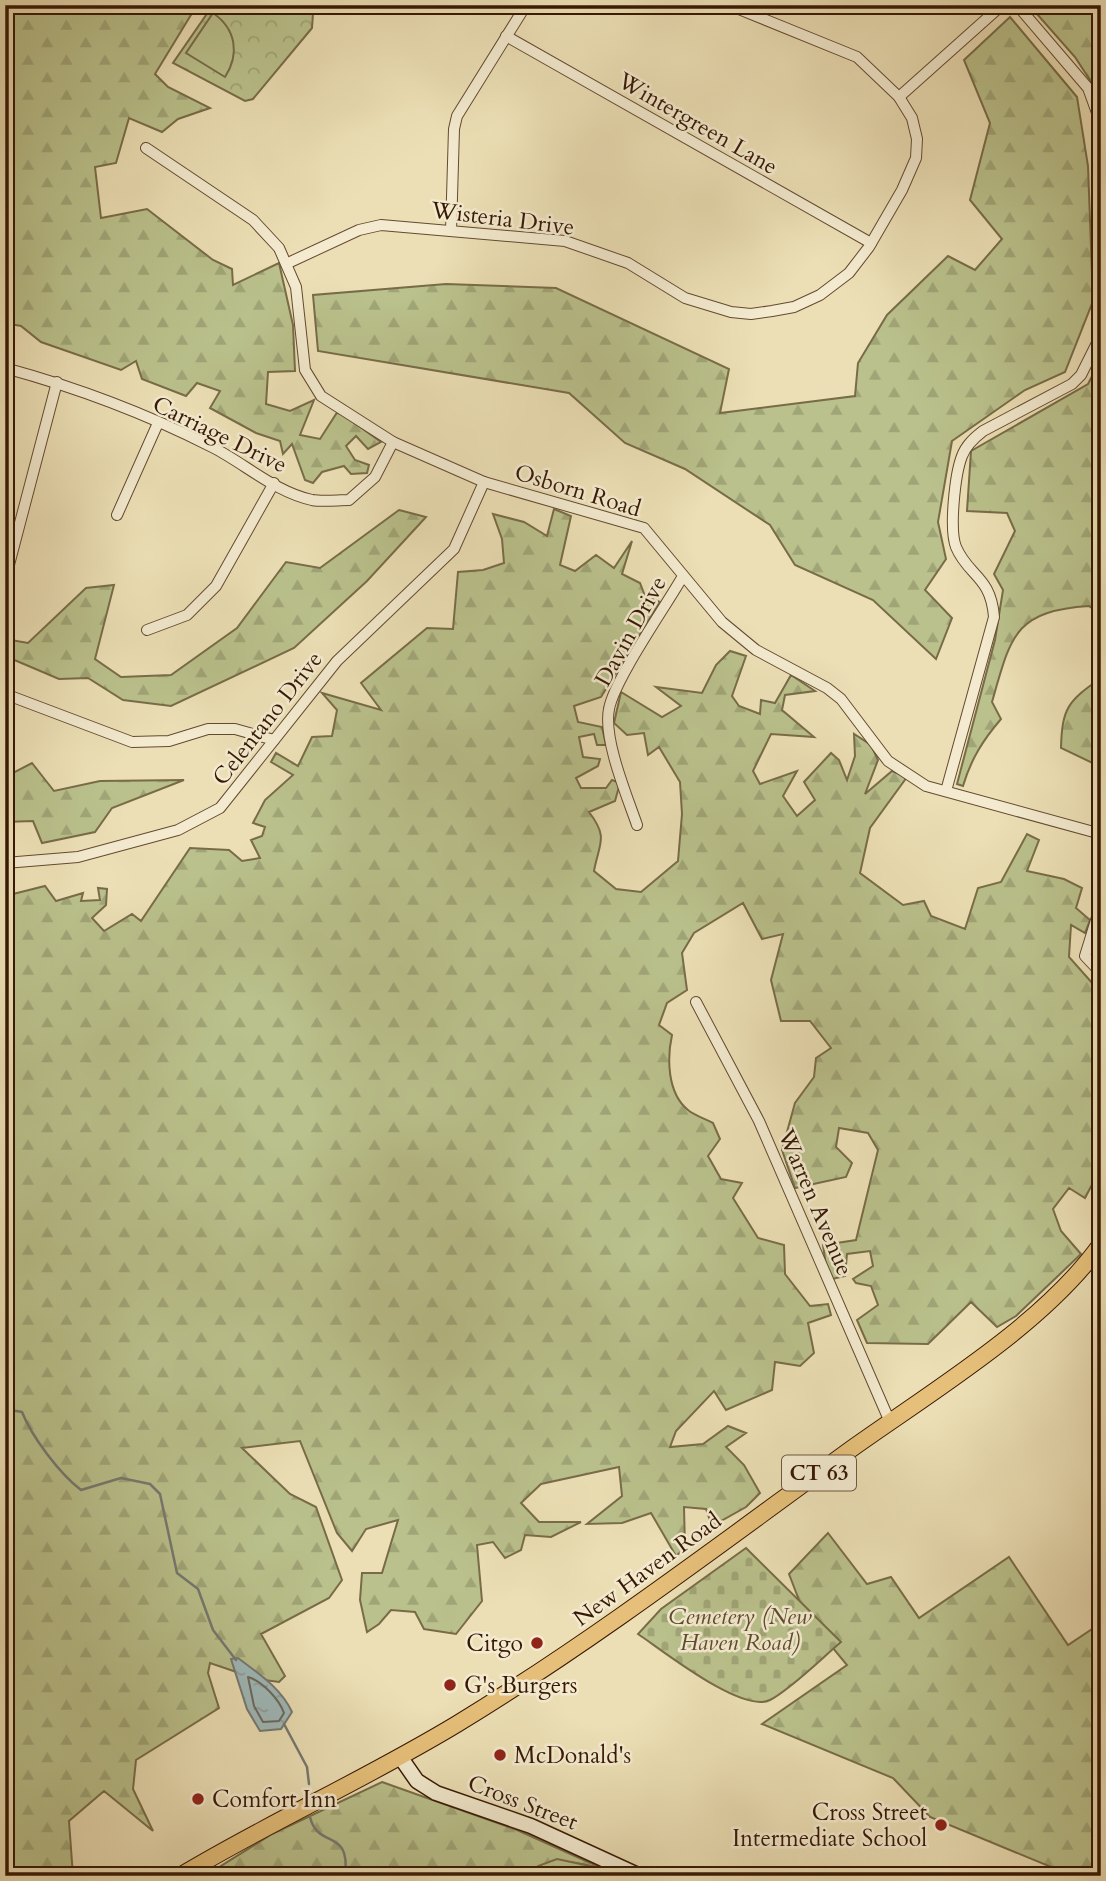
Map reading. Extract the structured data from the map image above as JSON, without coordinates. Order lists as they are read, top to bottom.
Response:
{
  "streets": {
    "main road": ["CT 63", "New Haven Road"],
    "street": [
      "Wintergreen Lane",
      "Wisteria Drive",
      "Carriage Drive",
      "Osborn Road",
      "Davin Drive",
      "Celentano Drive",
      "Warren Avenue",
      "Cross Street"
    ]
  },
  "crossings": [
    ["Wintergreen Lane", "Wisteria Drive"],
    ["Wisteria Drive", "Osborn Road"],
    ["Carriage Drive", "Osborn Road"],
    ["Osborn Road", "Davin Drive"],
    ["Osborn Road", "Celentano Drive"],
    ["Warren Avenue", "New Haven Road"],
    ["New Haven Road", "Cross Street"]
  ],
  "parks": ["Cemetery (New Haven Road)"],
  "places": [
    "Citgo",
    "G's Burgers",
    "McDonald's",
    "Comfort Inn",
    "Cross Street Intermediate School"
  ]
}
